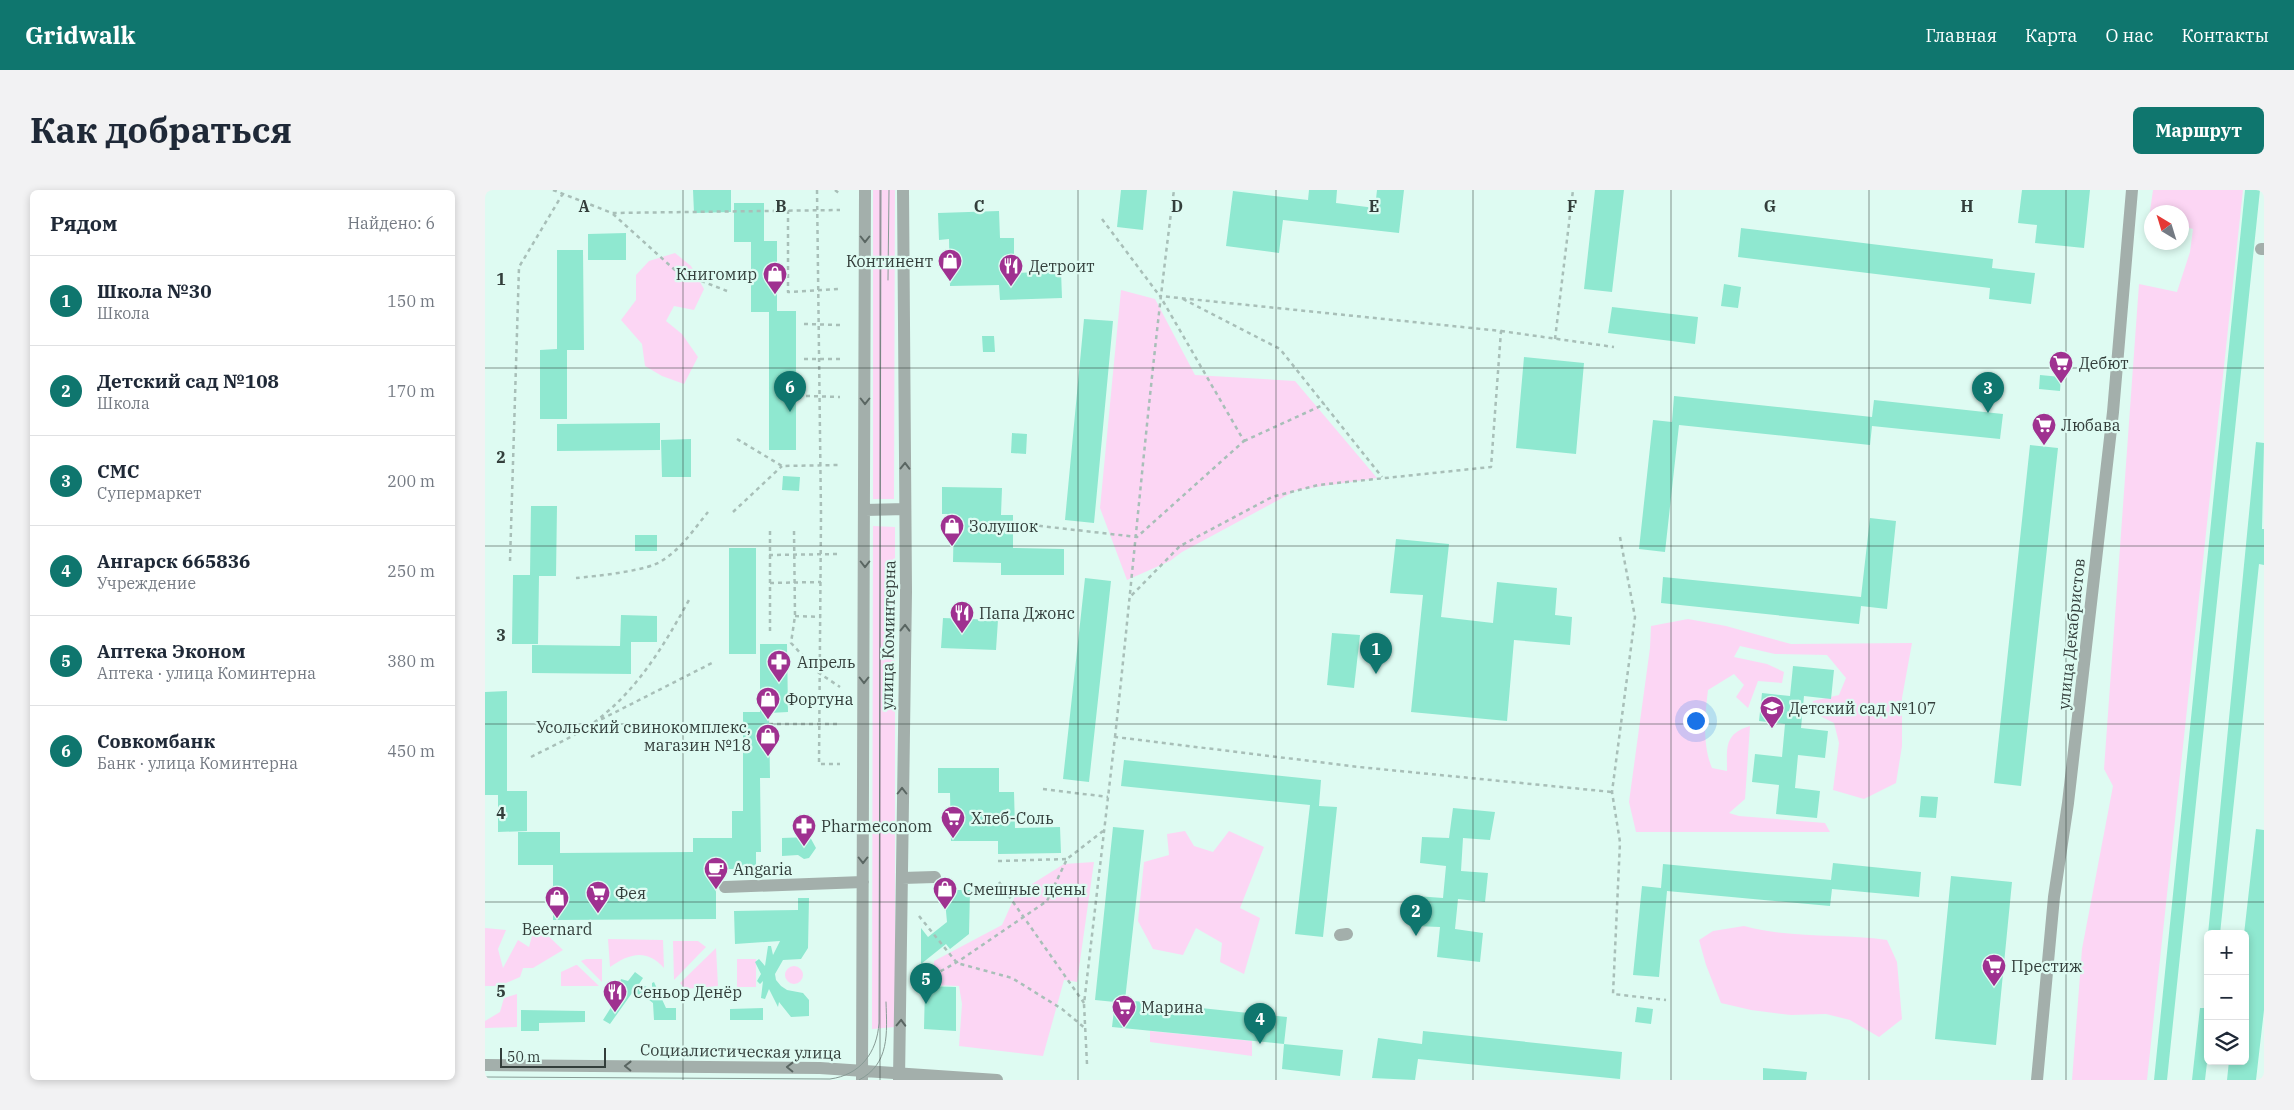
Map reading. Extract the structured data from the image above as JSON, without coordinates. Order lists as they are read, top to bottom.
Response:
{
  "streets": {
    "street": ["улица Декабристов", "улица Коминтерна", "Социалистическая улица"]
  },
  "crossings": [
    ["улица Коминтерна", "Социалистическая улица"]
  ],
  "one_way": ["Социалистическая улица"],
  "places": {
    "shop": [
      "Континент",
      "Книгомир",
      "Золушок",
      "Фортуна",
      "Усольский свинокомплекс, магазин №18",
      "Смешные цены",
      "Beernard"
    ],
    "restaurant": ["Детроит", "Папа Джонс", "Сеньор Денёр"],
    "supermarket": [
      "Дебют",
      "Любава",
      "Хлеб-Соль",
      "Фея",
      "Престиж",
      "Марина"
    ],
    "pharmacy": ["Апрель", "Pharmeconom"],
    "school or university": ["Детский сад №107"],
    "cafe": ["Angaria"]
  },
  "scale_bar": "50 m",
  "north": "top left",
  "page": {
    "header": "Gridwalk",
    "nav": [
      "Главная",
      "Карта",
      "О нас",
      "Контакты"
    ],
    "title": "Как добраться",
    "buttons": "Маршрут",
    "heading": ["Рядом", "Найдено: 6"],
    "list": [
      {
        "mark": "1",
        "name": "Школа №30",
        "note": "Школа",
        "value": "150 m"
      },
      {
        "mark": "2",
        "name": "Детский сад №108",
        "note": "Школа",
        "value": "170 m"
      },
      {
        "mark": "3",
        "name": "СМС",
        "note": "Супермаркет",
        "value": "200 m"
      },
      {
        "mark": "4",
        "name": "Ангарск 665836",
        "note": "Учреждение",
        "value": "250 m"
      },
      {
        "mark": "5",
        "name": "Аптека Эконом",
        "note": "Аптека · улица Коминтерна",
        "value": "380 m"
      },
      {
        "mark": "6",
        "name": "Совкомбанк",
        "note": "Банк · улица Коминтерна",
        "value": "450 m"
      }
    ],
    "pins": [
      "6",
      "3",
      "1",
      "2",
      "5",
      "4"
    ],
    "map_buttons": ["+", "−"],
    "scale": "50 m"
  },
  "grid": {
    "columns": [
      "A",
      "B",
      "C",
      "D",
      "E",
      "F",
      "G",
      "H"
    ],
    "rows": [
      "1",
      "2",
      "3",
      "4",
      "5"
    ]
  }
}
